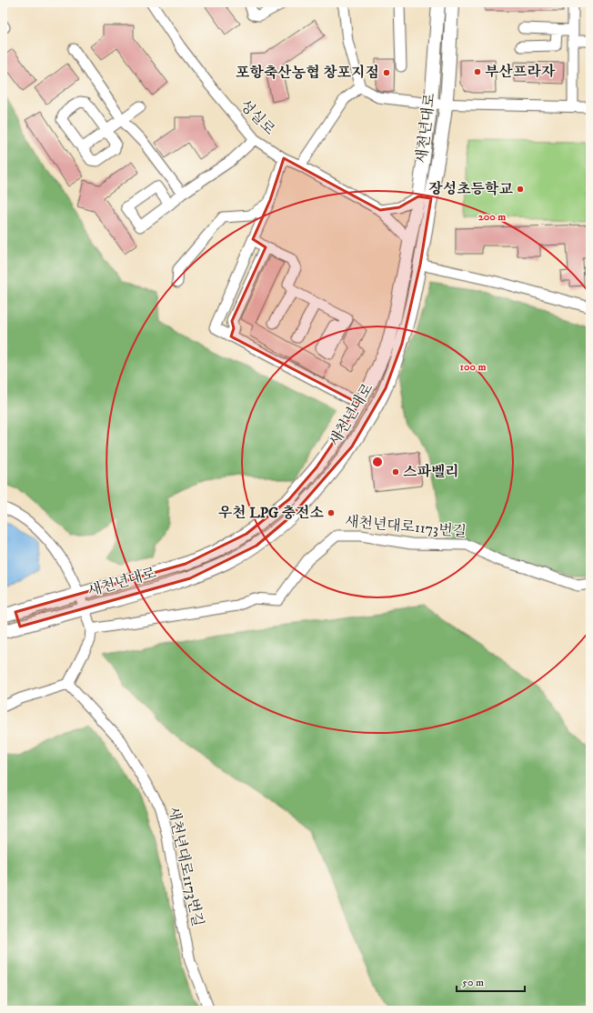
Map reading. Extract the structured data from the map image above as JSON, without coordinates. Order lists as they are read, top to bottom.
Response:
{
  "streets": {
    "main road": ["새천년대로"],
    "street": ["성실로", "새천년대로1173번길"]
  },
  "crossings": [
    ["성실로", "새천년대로"]
  ],
  "places": [
    "부산프라자",
    "포항축산농협 창포지점",
    "장성초등학교",
    "스파벨리",
    "우천 LPG 충전소"
  ],
  "scale_bar": "50 m",
  "rings": ["200 m", "100 m"]
}
